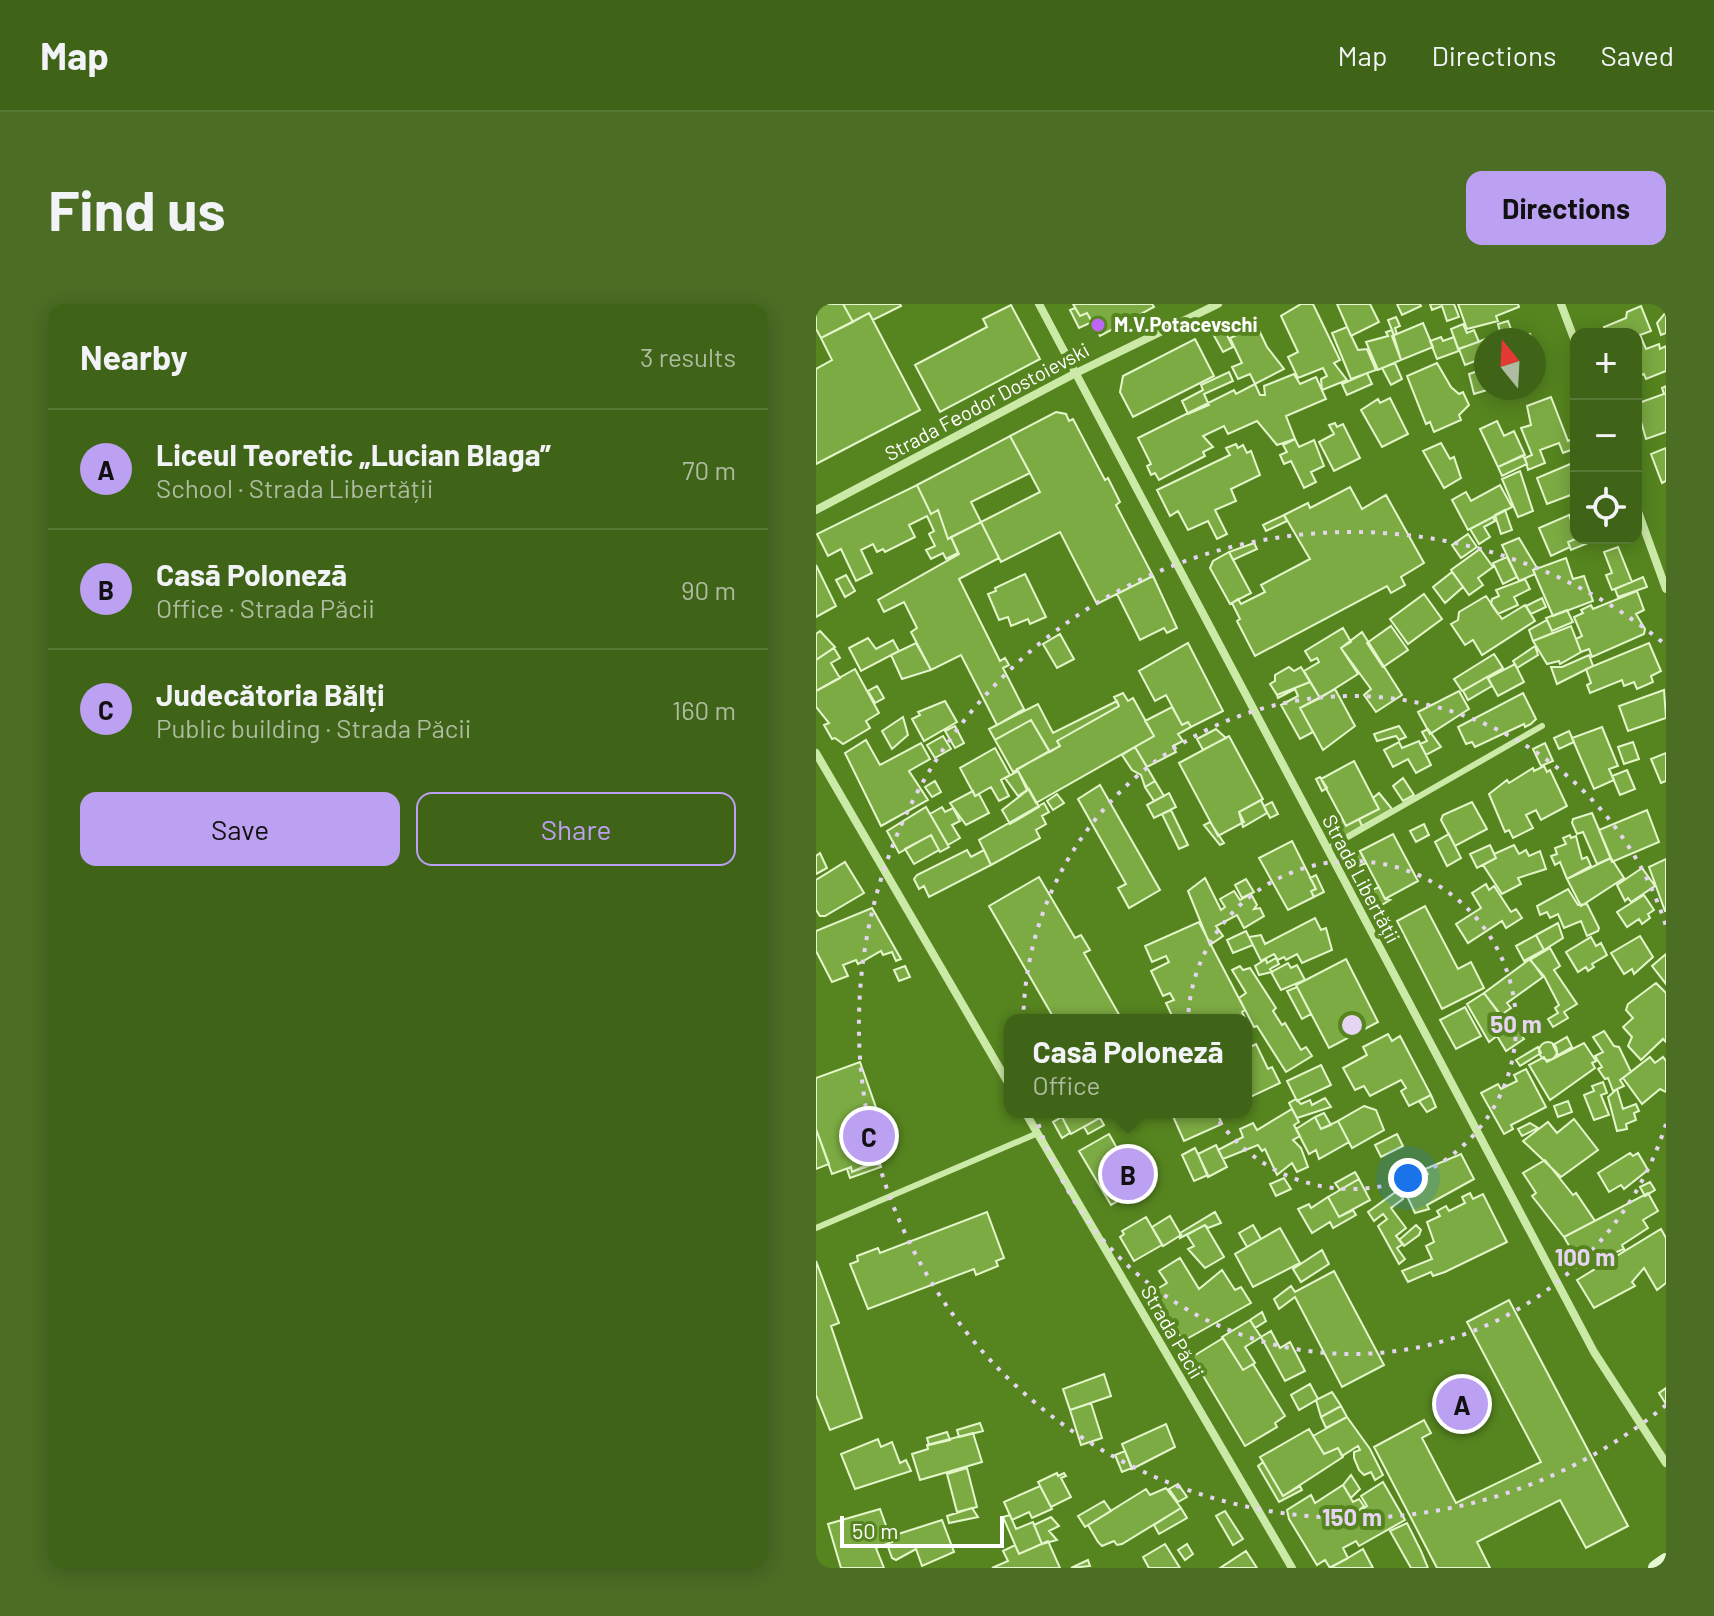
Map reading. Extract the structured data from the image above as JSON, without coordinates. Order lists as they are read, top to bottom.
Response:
{
  "streets": {
    "street": ["Strada Fеodor Dostoievski", "Strada Libertății", "Strada Păcii"]
  },
  "crossings": [
    ["Strada Fеodor Dostoievski", "Strada Libertății"]
  ],
  "places": ["M.V.Potacevschi"],
  "scale_bar": "50 m",
  "north": "top",
  "page": {
    "header": "Map",
    "nav": ["Map", "Directions", "Saved"],
    "buttons": [
      "Directions",
      ["Save", "Share"]
    ],
    "title": "Find us",
    "heading": ["Nearby", "3 results"],
    "map_buttons": ["+", "−"],
    "list": [
      {
        "mark": "A",
        "name": "Liceul Teoretic „Lucian Blaga”",
        "note": "School · Strada Libertății",
        "value": "70 m"
      },
      {
        "mark": "B",
        "name": "Casā Polonezā",
        "note": "Office · Strada Păcii",
        "value": "90 m"
      },
      {
        "mark": "C",
        "name": "Judecătoria Bălți",
        "note": "Public building · Strada Păcii",
        "value": "160 m"
      }
    ],
    "popup": ["Casā Polonezā", "Office"],
    "pins": ["C", "B", "A"],
    "scale": "50 m"
  },
  "rings": ["50 m", "100 m", "150 m"]
}
